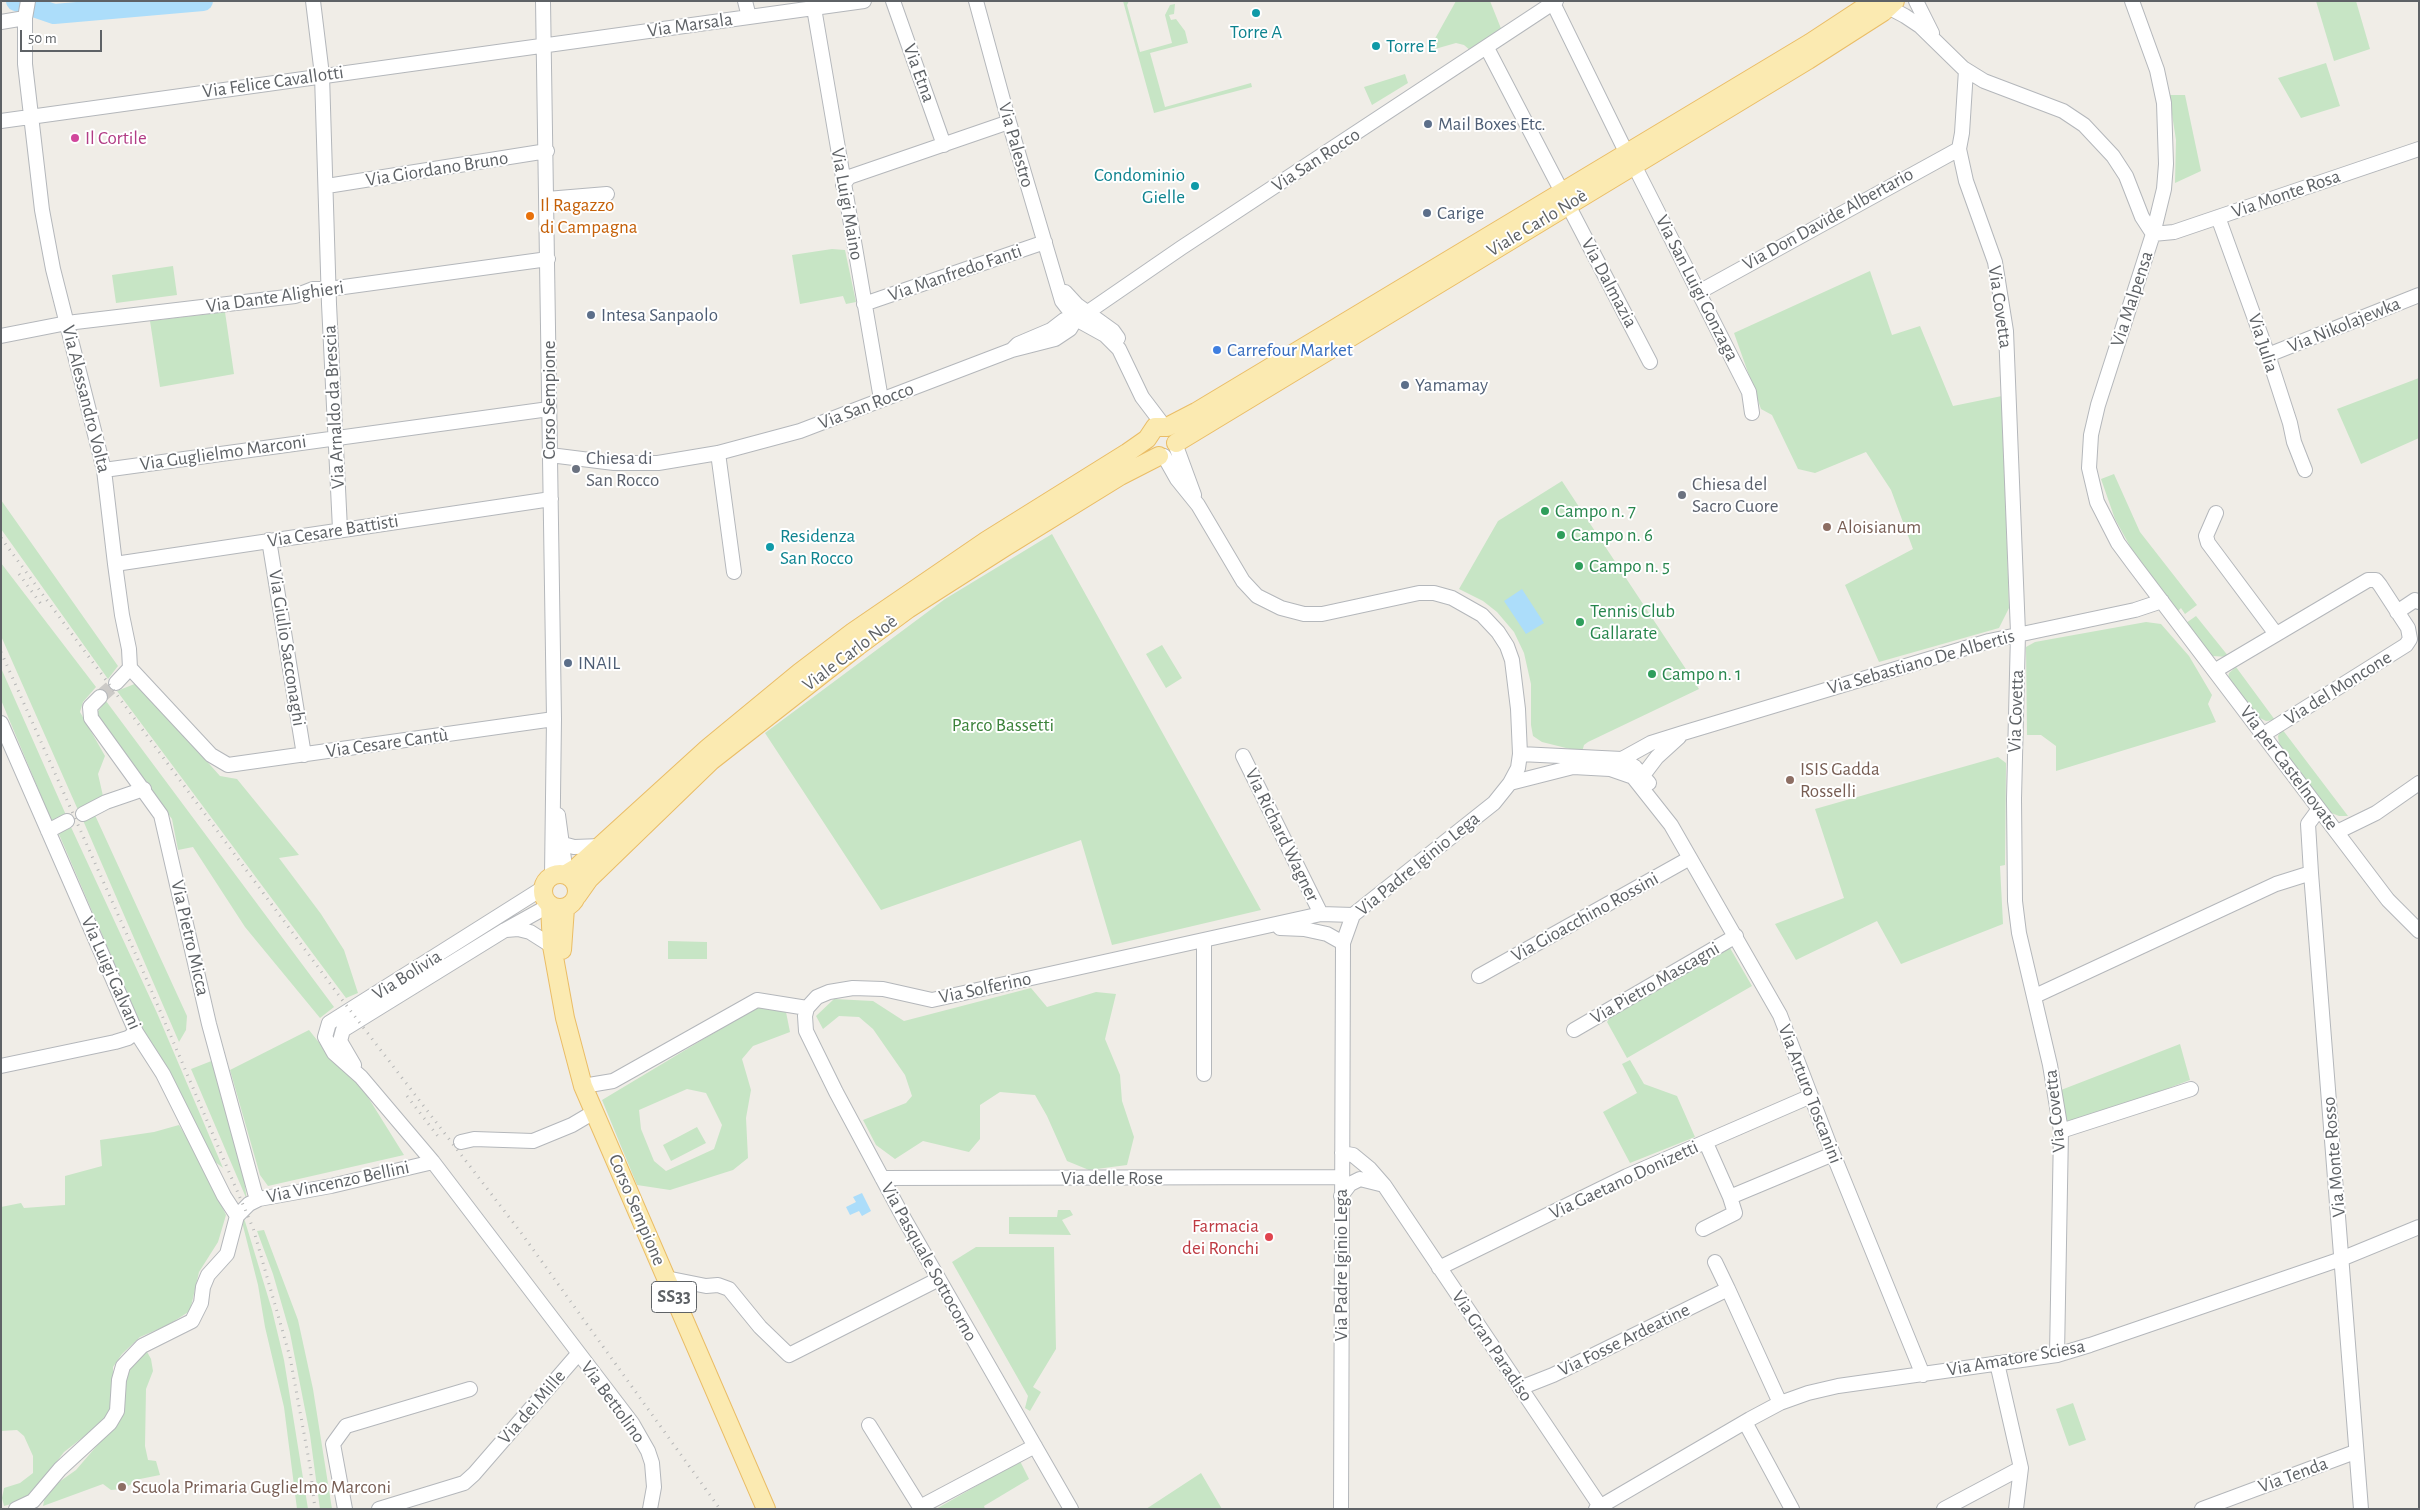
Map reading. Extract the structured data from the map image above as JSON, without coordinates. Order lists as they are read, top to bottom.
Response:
{
  "streets": {
    "main road": ["Viale Carlo Noè", "Corso Sempione", "SS33"],
    "street": [
      "Via Marsala",
      "Via Etna",
      "Via Felice Cavallotti",
      "Via Palestro",
      "Via San Rocco",
      "Via Giordano Bruno",
      "Via Monte Rosa",
      "Via Luigi Maino",
      "Via Don Davide Albertario",
      "Via Manfredo Fanti",
      "Via Dalmazia",
      "Via San Luigi Gonzaga",
      "Via Dante Alighieri",
      "Via Malpensa",
      "Via Covetta",
      "Via Nikolajewka",
      "Via Julia",
      "Via Alessandro Volta",
      "Via Arnaldo da Brescia",
      "Via Guglielmo Marconi",
      "Via Cesare Battisti",
      "Via Giulio Sacconaghi",
      "Via Sebastiano De Albertis",
      "Via del Moncone",
      "Via Cesare Cantù",
      "Via per Castelnovate",
      "Via Richard Wagner",
      "Via Padre Iginio Lega",
      "Via Gioacchino Rossini",
      "Via Pietro Micca",
      "Via Luigi Galvani",
      "Via Bolivia",
      "Via Pietro Mascagni",
      "Via Solferino",
      "Via Arturo Toscanini",
      "Via Monte Rosso",
      "Via delle Rose",
      "Via Gaetano Donizetti",
      "Via Vincenzo Bellini",
      "Via Pasquale Sottocorno",
      "Via Fosse Ardeatine",
      "Via Gran Paradiso",
      "Via Amatore Sciesa",
      "Via Bettolino",
      "Via dei Mille",
      "Via Tenda"
    ]
  },
  "crossings": [
    ["Via Marsala", "Via Felice Cavallotti"],
    ["Via Marsala", "Via Luigi Maino"],
    ["Via Marsala", "Corso Sempione"],
    ["Via Felice Cavallotti", "Via Alessandro Volta"],
    ["Via Felice Cavallotti", "Corso Sempione"],
    ["Via Felice Cavallotti", "Via Arnaldo da Brescia"],
    ["Via Palestro", "Via San Rocco"],
    ["Via Palestro", "Viale Carlo Noè"],
    ["Via Palestro", "Via Manfredo Fanti"],
    ["Via San Rocco", "Via Luigi Maino"],
    ["Via San Rocco", "Via Dalmazia"],
    ["Via San Rocco", "Via San Luigi Gonzaga"],
    ["Via San Rocco", "Corso Sempione"],
    ["Via Giordano Bruno", "Corso Sempione"],
    ["Via Giordano Bruno", "Via Arnaldo da Brescia"],
    ["Via Monte Rosa", "Via Malpensa"],
    ["Via Monte Rosa", "Via Julia"],
    ["Via Luigi Maino", "Via Manfredo Fanti"],
    ["Via Don Davide Albertario", "Via San Luigi Gonzaga"],
    ["Via Don Davide Albertario", "Via Covetta"],
    ["Viale Carlo Noè", "Via Dalmazia"],
    ["Viale Carlo Noè", "Via San Luigi Gonzaga"],
    ["Viale Carlo Noè", "Via Malpensa"],
    ["Viale Carlo Noè", "Corso Sempione"],
    ["Viale Carlo Noè", "Via Padre Iginio Lega"],
    ["Viale Carlo Noè", "Via Bolivia"],
    ["Via Dante Alighieri", "Via Alessandro Volta"],
    ["Via Dante Alighieri", "Corso Sempione"],
    ["Via Dante Alighieri", "Via Arnaldo da Brescia"],
    ["Via Malpensa", "Via Covetta"],
    ["Via Malpensa", "Via Sebastiano De Albertis"],
    ["Via Malpensa", "Via per Castelnovate"],
    ["Via Covetta", "Via Sebastiano De Albertis"],
    ["Via Covetta", "Via Amatore Sciesa"],
    ["Via Nikolajewka", "Via Julia"],
    ["Via Alessandro Volta", "Via Guglielmo Marconi"],
    ["Via Alessandro Volta", "Via Cesare Battisti"],
    ["Via Alessandro Volta", "Via Cesare Cantù"],
    ["Corso Sempione", "Via Guglielmo Marconi"],
    ["Corso Sempione", "Via Cesare Battisti"],
    ["Corso Sempione", "Via Cesare Cantù"],
    ["Corso Sempione", "Via Bolivia"],
    ["Via Arnaldo da Brescia", "Via Guglielmo Marconi"],
    ["Via Arnaldo da Brescia", "Via Cesare Battisti"],
    ["Via Cesare Battisti", "Via Giulio Sacconaghi"],
    ["Via Giulio Sacconaghi", "Via Cesare Cantù"],
    ["Via Sebastiano De Albertis", "Via per Castelnovate"],
    ["Via Sebastiano De Albertis", "Via Arturo Toscanini"],
    ["Via del Moncone", "Via per Castelnovate"],
    ["Via per Castelnovate", "Via Monte Rosso"],
    ["Via Richard Wagner", "Via Solferino"],
    ["Via Padre Iginio Lega", "Via Solferino"],
    ["Via Padre Iginio Lega", "Via delle Rose"],
    ["Via Padre Iginio Lega", "Via Gran Paradiso"],
    ["Via Gioacchino Rossini", "Via Arturo Toscanini"],
    ["Via Pietro Micca", "Via Vincenzo Bellini"],
    ["Via Luigi Galvani", "Via Vincenzo Bellini"],
    ["Via Bolivia", "Via Vincenzo Bellini"],
    ["Via Bolivia", "Via dei Mille"],
    ["Via Pietro Mascagni", "Via Arturo Toscanini"],
    ["Via Solferino", "Via Pasquale Sottocorno"],
    ["Via Arturo Toscanini", "Via Gaetano Donizetti"],
    ["Via Arturo Toscanini", "Via Amatore Sciesa"],
    ["Via Monte Rosso", "Via Amatore Sciesa"],
    ["Via Monte Rosso", "Via Tenda"],
    ["Via delle Rose", "Via Pasquale Sottocorno"],
    ["Via Gaetano Donizetti", "Via Gran Paradiso"],
    ["Via Vincenzo Bellini", "Via dei Mille"],
    ["Via Fosse Ardeatine", "Via Gran Paradiso"],
    ["Via Gran Paradiso", "Via Amatore Sciesa"],
    ["Via Bettolino", "Via dei Mille"]
  ],
  "parks": ["Parco Bassetti"],
  "places": [
    "Torre A",
    "Torre E",
    "Mail Boxes Etc.",
    "Il Cortile",
    "Condominio Gielle",
    "Carige",
    "Il Ragazzo di Campagna",
    "Intesa Sanpaolo",
    "Carrefour Market",
    "Yamamay",
    "Chiesa di San Rocco",
    "Chiesa del Sacro Cuore",
    "Campo n. 7",
    "Aloisianum",
    "Campo n. 6",
    "Residenza San Rocco",
    "Campo n. 5",
    "Tennis Club Gallarate",
    "INAIL",
    "Campo n. 1",
    "ISIS Gadda Rosselli",
    "Farmacia dei Ronchi",
    "Scuola Primaria Guglielmo Marconi"
  ],
  "scale_bar": "50 m"
}
